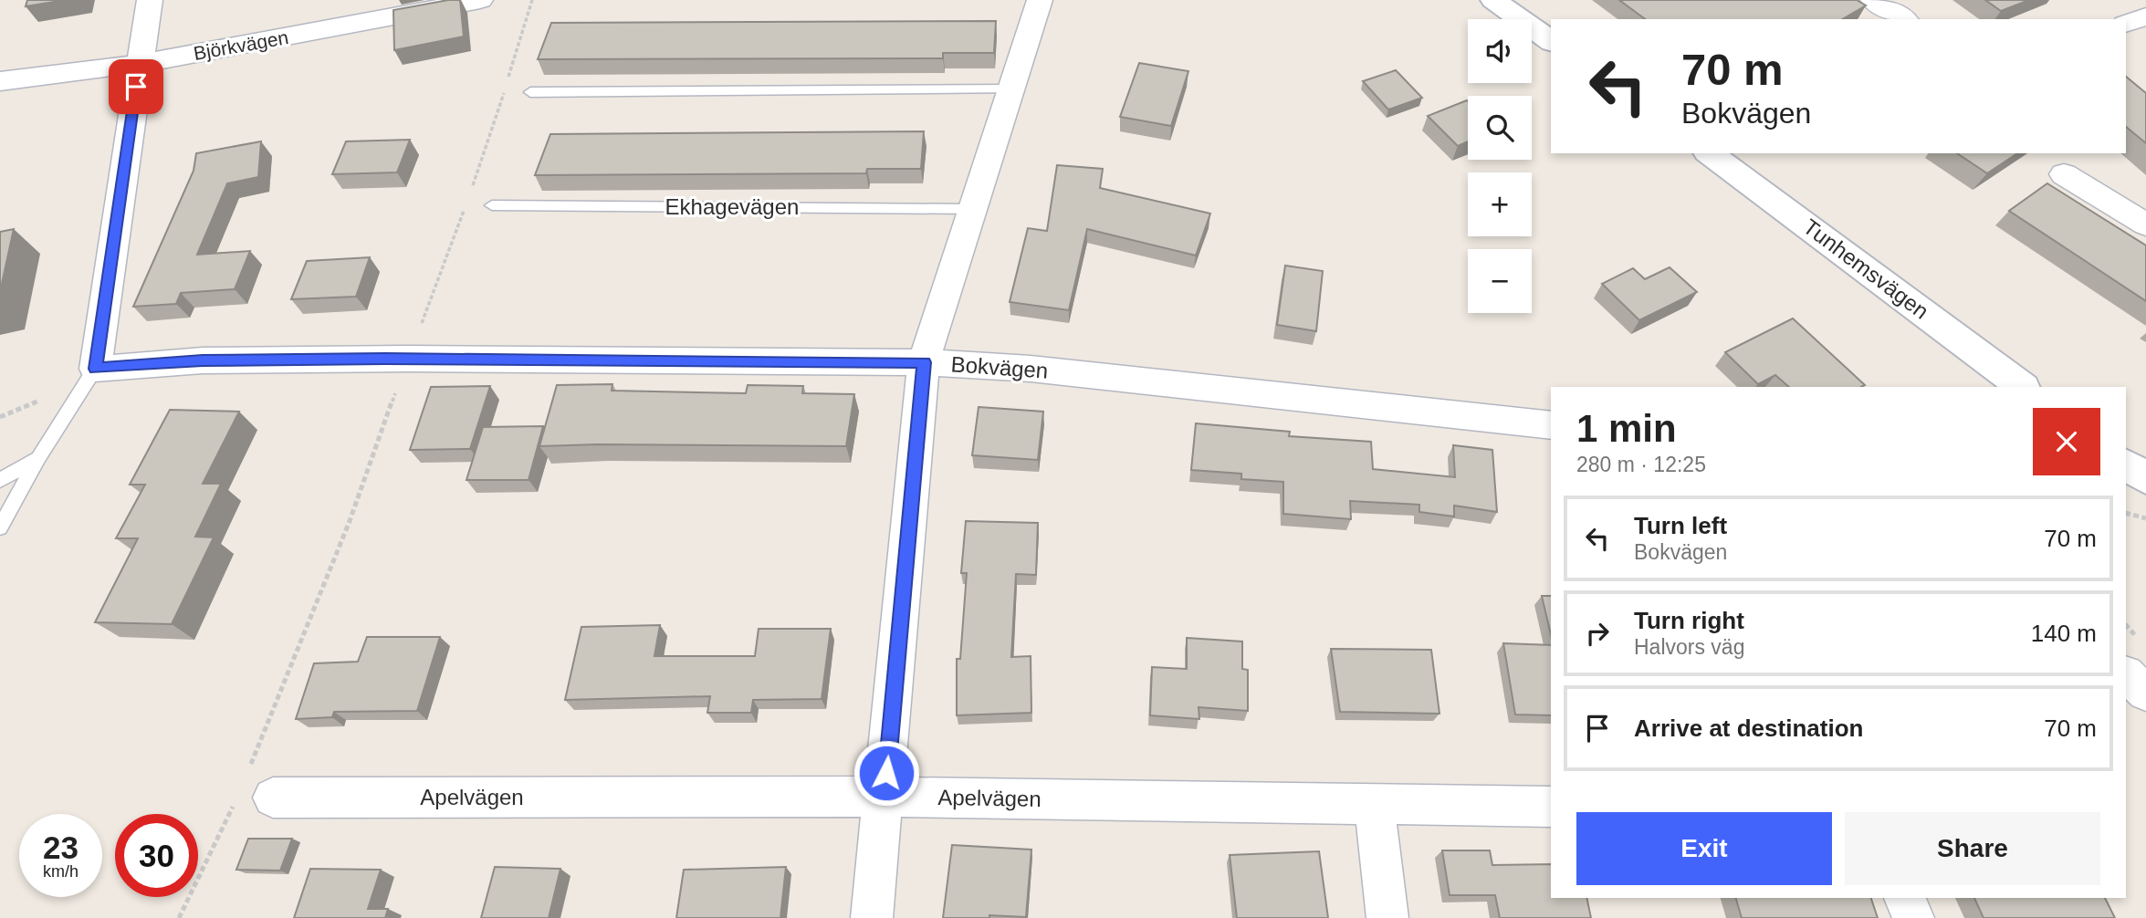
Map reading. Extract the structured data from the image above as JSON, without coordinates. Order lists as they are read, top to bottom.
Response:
{
  "streets": {
    "street": [
      "Björkvägen",
      "Tunhemsvägen",
      "Bokvägen",
      "Apelvägen"
    ],
    "lane": ["Ekhagevägen"]
  },
  "page": {
    "map_buttons": ["+", "−"],
    "turn": ["70 m", "Bokvägen"],
    "heading": ["1 min", "280 m · 12:25"],
    "list": [
      {
        "name": "Turn left",
        "note": "Bokvägen",
        "value": "70 m"
      },
      {
        "name": "Turn right",
        "note": "Halvors väg",
        "value": "140 m"
      },
      {
        "name": "Arrive at destination",
        "value": "70 m"
      }
    ],
    "buttons": ["Exit", "Share"],
    "speed": "23 km/h",
    "limit": "30"
  }
}
